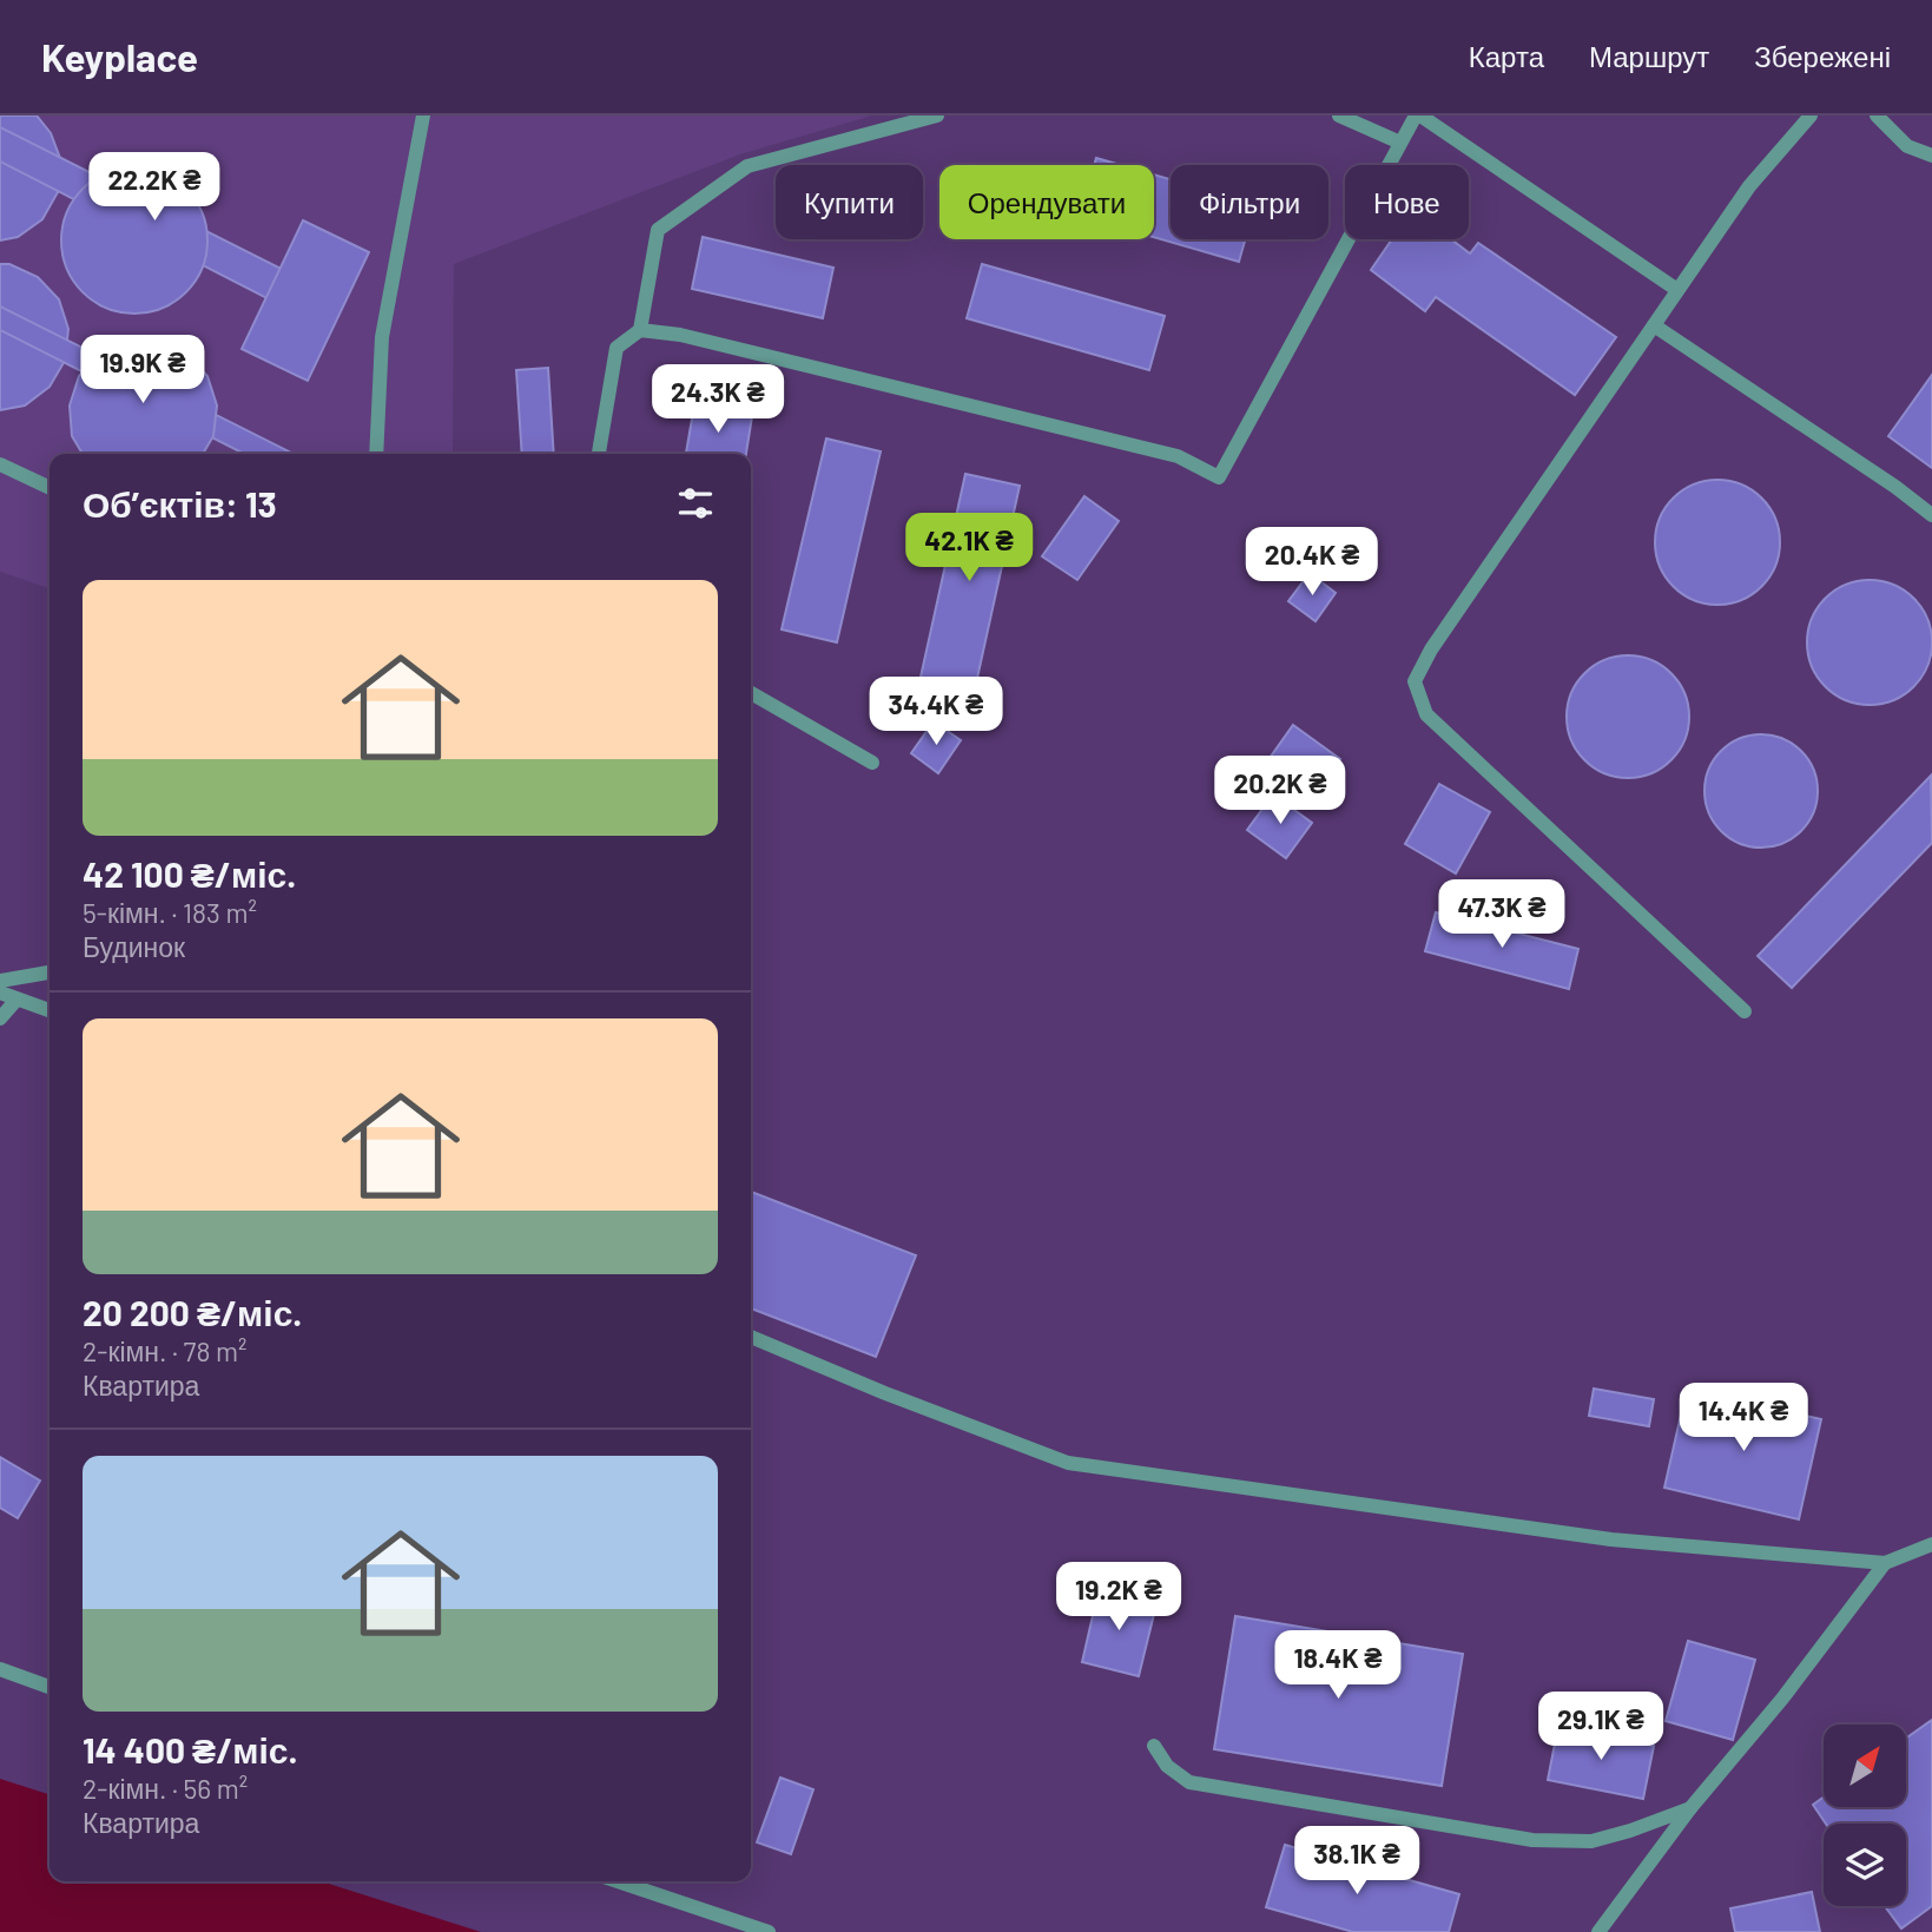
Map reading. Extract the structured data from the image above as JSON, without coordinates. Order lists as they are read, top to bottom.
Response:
{
  "north": "top right",
  "page": {
    "header": "Keyplace",
    "nav": ["Карта", "Маршрут", "Збережені"],
    "price": [
      "22.2K ₴",
      "19.9K ₴",
      "24.3K ₴",
      "42.1K ₴",
      "20.4K ₴",
      "34.4K ₴",
      "20.2K ₴",
      "47.3K ₴",
      "14.4K ₴",
      "19.2K ₴",
      "18.4K ₴",
      "29.1K ₴",
      "38.1K ₴"
    ],
    "chip": [
      "Купити",
      "Орендувати",
      "Фільтри",
      "Нове"
    ],
    "heading": "Об’єктів: 13",
    "list": [
      {
        "name": "42 100 ₴/міс.",
        "note": "5-кімн. · 183 m² · Будинок"
      },
      {
        "name": "20 200 ₴/міс.",
        "note": "2-кімн. · 78 m² · Квартира"
      },
      {
        "name": "14 400 ₴/міс.",
        "note": "2-кімн. · 56 m² · Квартира"
      }
    ]
  }
}
